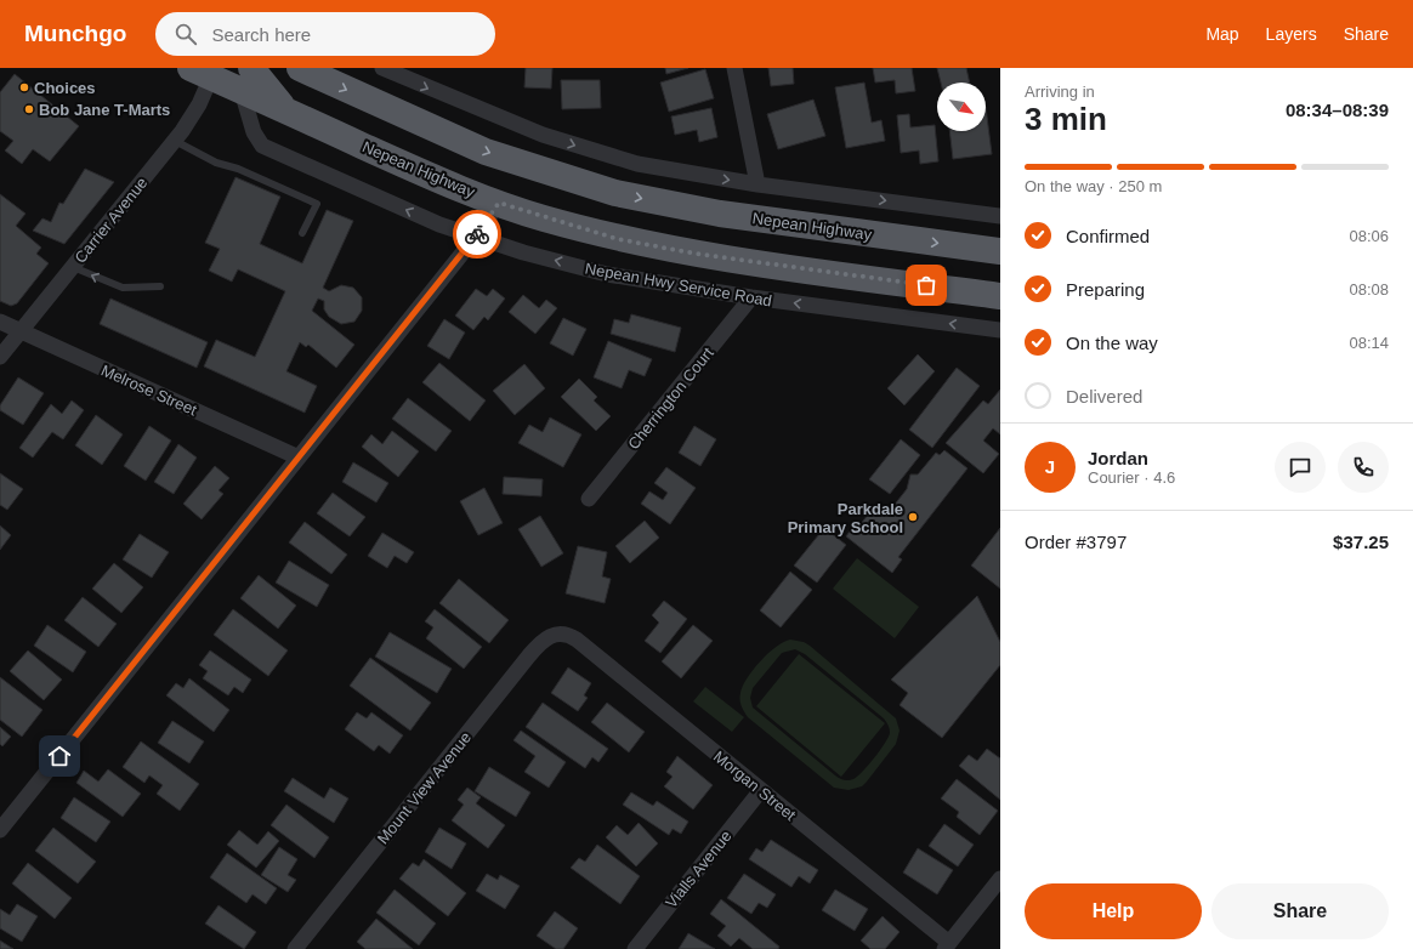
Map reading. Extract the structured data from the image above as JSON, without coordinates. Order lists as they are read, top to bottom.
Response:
{
  "streets": {
    "highway": ["Nepean Highway"],
    "street": [
      "Carrier Avenue",
      "Nepean Hwy Service Road",
      "Melrose Street",
      "Cherrington Court",
      "Morgan Street",
      "Mount View Avenue",
      "Vialls Avenue"
    ]
  },
  "crossings": [
    ["Nepean Highway", "Carrier Avenue"],
    ["Nepean Highway", "Nepean Hwy Service Road"],
    ["Carrier Avenue", "Melrose Street"],
    ["Nepean Hwy Service Road", "Cherrington Court"],
    ["Morgan Street", "Mount View Avenue"],
    ["Morgan Street", "Vialls Avenue"]
  ],
  "places": ["Choices", "Bob Jane T-Marts", "Parkdale Primary School"],
  "north": "bottom right",
  "page": {
    "header": "Munchgo",
    "search": "Search here",
    "nav": ["Map", "Layers", "Share"],
    "heading": ["3 min", "Arriving in", "08:34–08:39"],
    "panel": [
      "Jordan",
      "Courier · 4.6",
      "Order #3797",
      "$37.25"
    ],
    "bar": "On the way · 250 m",
    "list": [
      ["Confirmed", "08:06"],
      ["Preparing", "08:08"],
      ["On the way", "08:14"],
      "Delivered"
    ],
    "round": "J",
    "buttons": ["Help", "Share"]
  }
}
